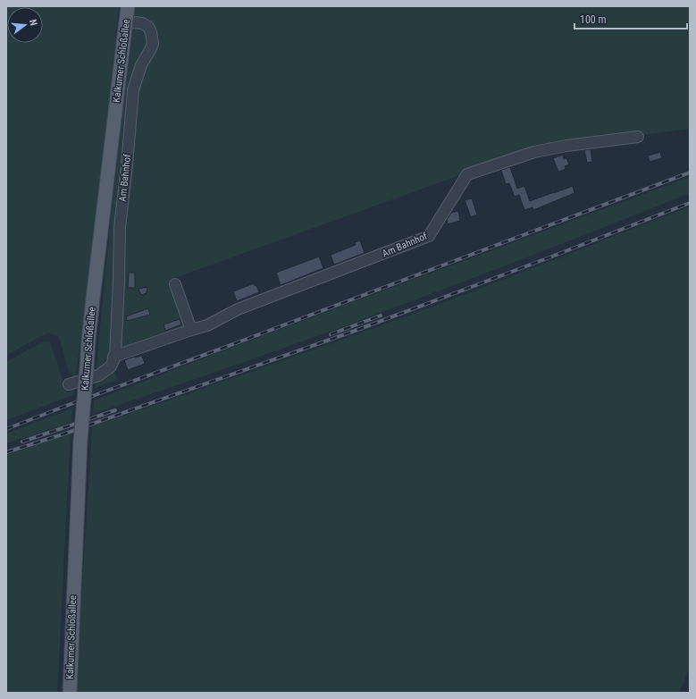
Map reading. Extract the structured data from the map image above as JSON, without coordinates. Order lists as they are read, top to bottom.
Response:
{
  "streets": {
    "main road": ["Kalkumer Schloßallee"],
    "street": ["Am Bahnhof"]
  },
  "crossings": [
    ["Kalkumer Schloßallee", "Am Bahnhof"]
  ],
  "scale_bar": "100 m",
  "north": "right"
}
